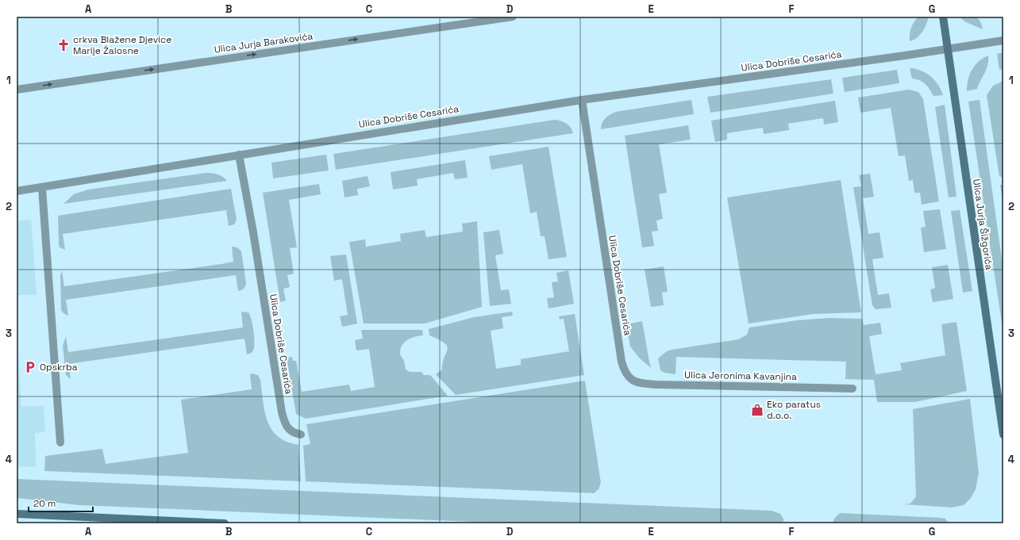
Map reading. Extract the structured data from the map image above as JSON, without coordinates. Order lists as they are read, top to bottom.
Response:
{
  "streets": {
    "street": [
      "Ulica Jurja Barakovića",
      "Ulica Dobriše Cesarića",
      "Ulica Jurja Šižgorića",
      "Ulica Jeronima Kavanjina"
    ]
  },
  "crossings": [
    ["Ulica Dobriše Cesarića", "Ulica Jurja Šižgorića"],
    ["Ulica Dobriše Cesarića", "Ulica Jeronima Kavanjina"]
  ],
  "one_way": ["Ulica Jurja Barakovića"],
  "places": {
    "church": ["crkva Blažene Djevice Marije Žalosne"],
    "parking": ["Opskrba"],
    "shop": ["Eko paratus d.o.o."]
  },
  "scale_bar": "20 m",
  "grid": {
    "columns": [
      "A",
      "B",
      "C",
      "D",
      "E",
      "F",
      "G"
    ],
    "rows": [
      "1",
      "2",
      "3",
      "4"
    ]
  }
}
